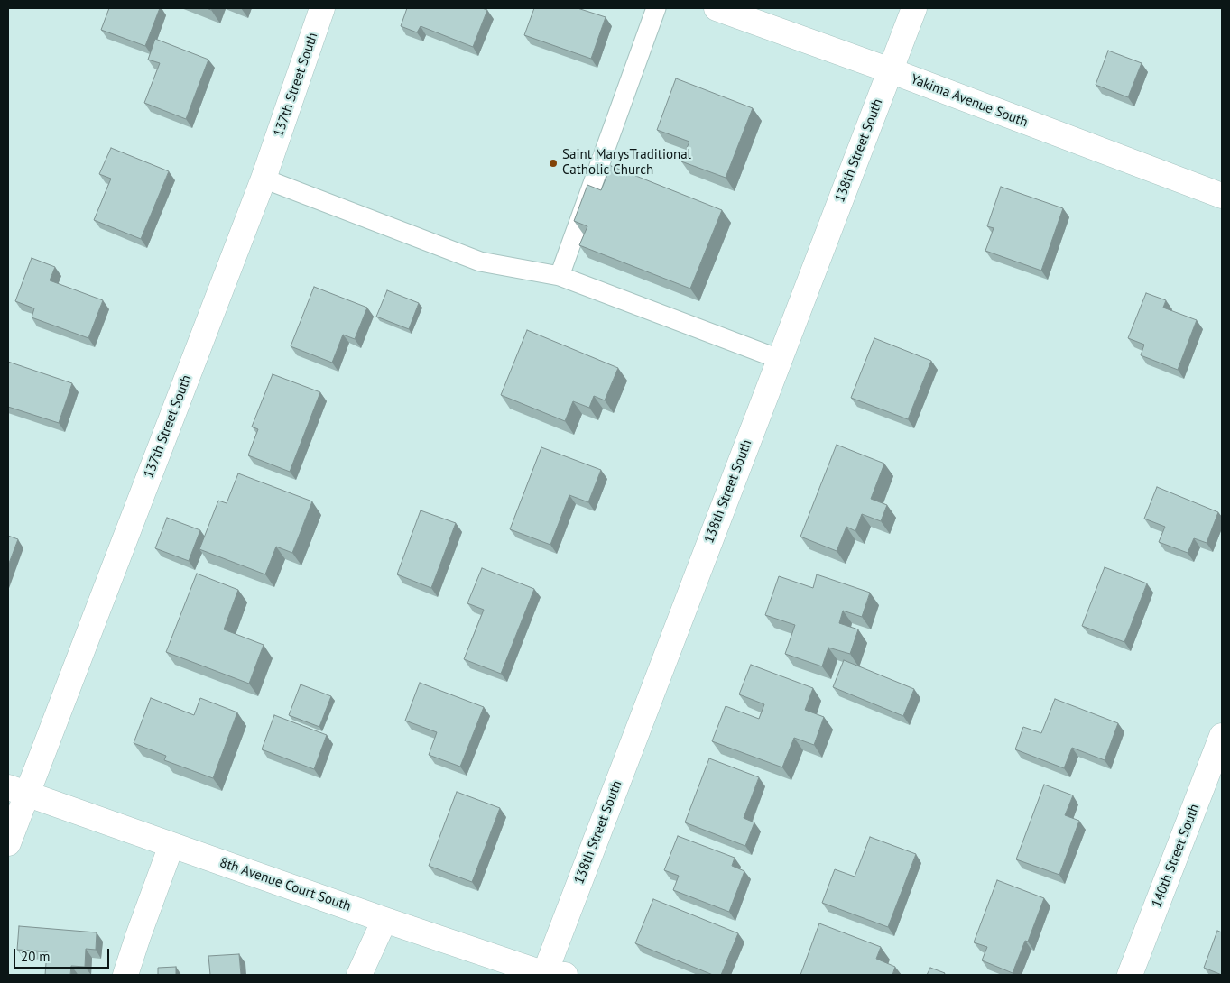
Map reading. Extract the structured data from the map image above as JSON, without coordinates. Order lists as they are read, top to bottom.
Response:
{
  "streets": {
    "street": [
      "137th Street South",
      "Yakima Avenue South",
      "138th Street South",
      "140th Street South",
      "8th Avenue Court South"
    ]
  },
  "crossings": [
    ["137th Street South", "8th Avenue Court South"],
    ["Yakima Avenue South", "138th Street South"],
    ["138th Street South", "8th Avenue Court South"]
  ],
  "places": ["Saint MarysTraditional Catholic Church"],
  "scale_bar": "20 m"
}
